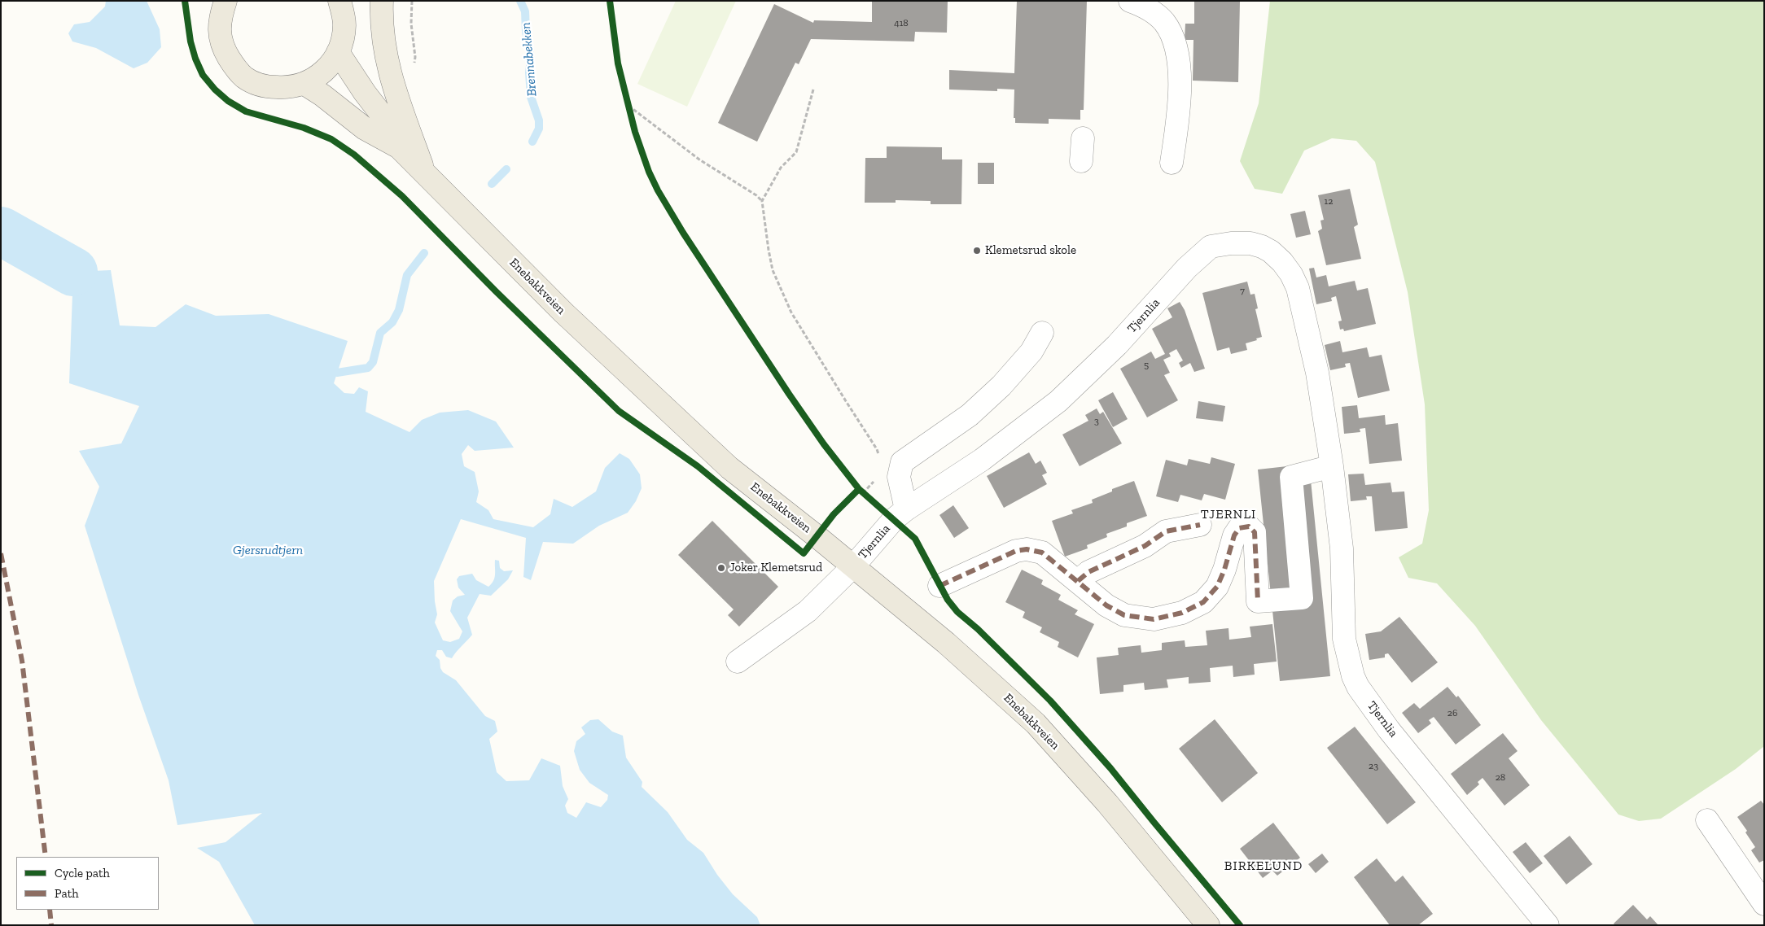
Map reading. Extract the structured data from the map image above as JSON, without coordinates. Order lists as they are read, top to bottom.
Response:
{
  "streets": {
    "main road": ["Enebakkveien"],
    "street": ["Tjernlia"]
  },
  "crossings": [
    ["Enebakkveien", "Tjernlia"]
  ],
  "districts": ["TJERNLI", "BIRKELUND"],
  "water": ["Brennabekken", "Gjersrudtjern"],
  "places": ["Klemetsrud skole", "Joker Klemetsrud"],
  "house_numbers": [
    "418",
    "12",
    "7",
    "5",
    "3",
    "26",
    "23",
    "28"
  ],
  "legend": ["Cycle path", "Path"]
}
